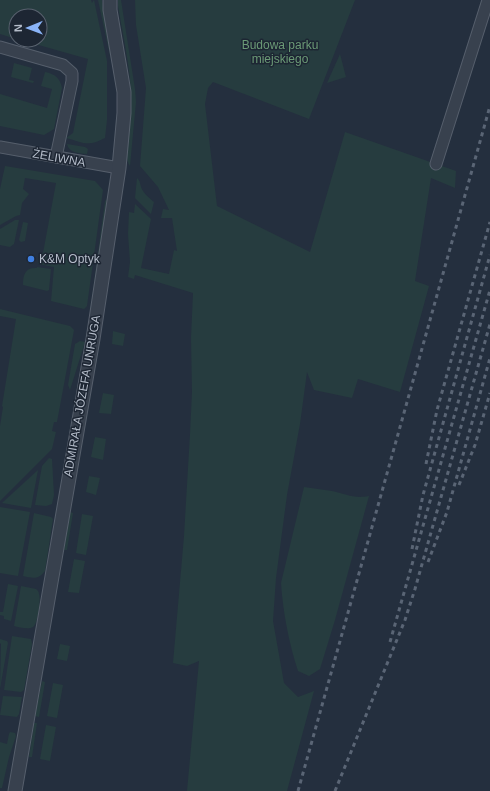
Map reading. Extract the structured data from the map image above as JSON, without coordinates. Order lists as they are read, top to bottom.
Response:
{
  "streets": {
    "street": ["ŻELIWNA", "ADMIRAŁA JÓZEFA UNRUGA"]
  },
  "crossings": [
    ["ŻELIWNA", "ADMIRAŁA JÓZEFA UNRUGA"]
  ],
  "parks": ["Budowa parku miejskiego"],
  "places": ["K&M Optyk"],
  "north": "left"
}
